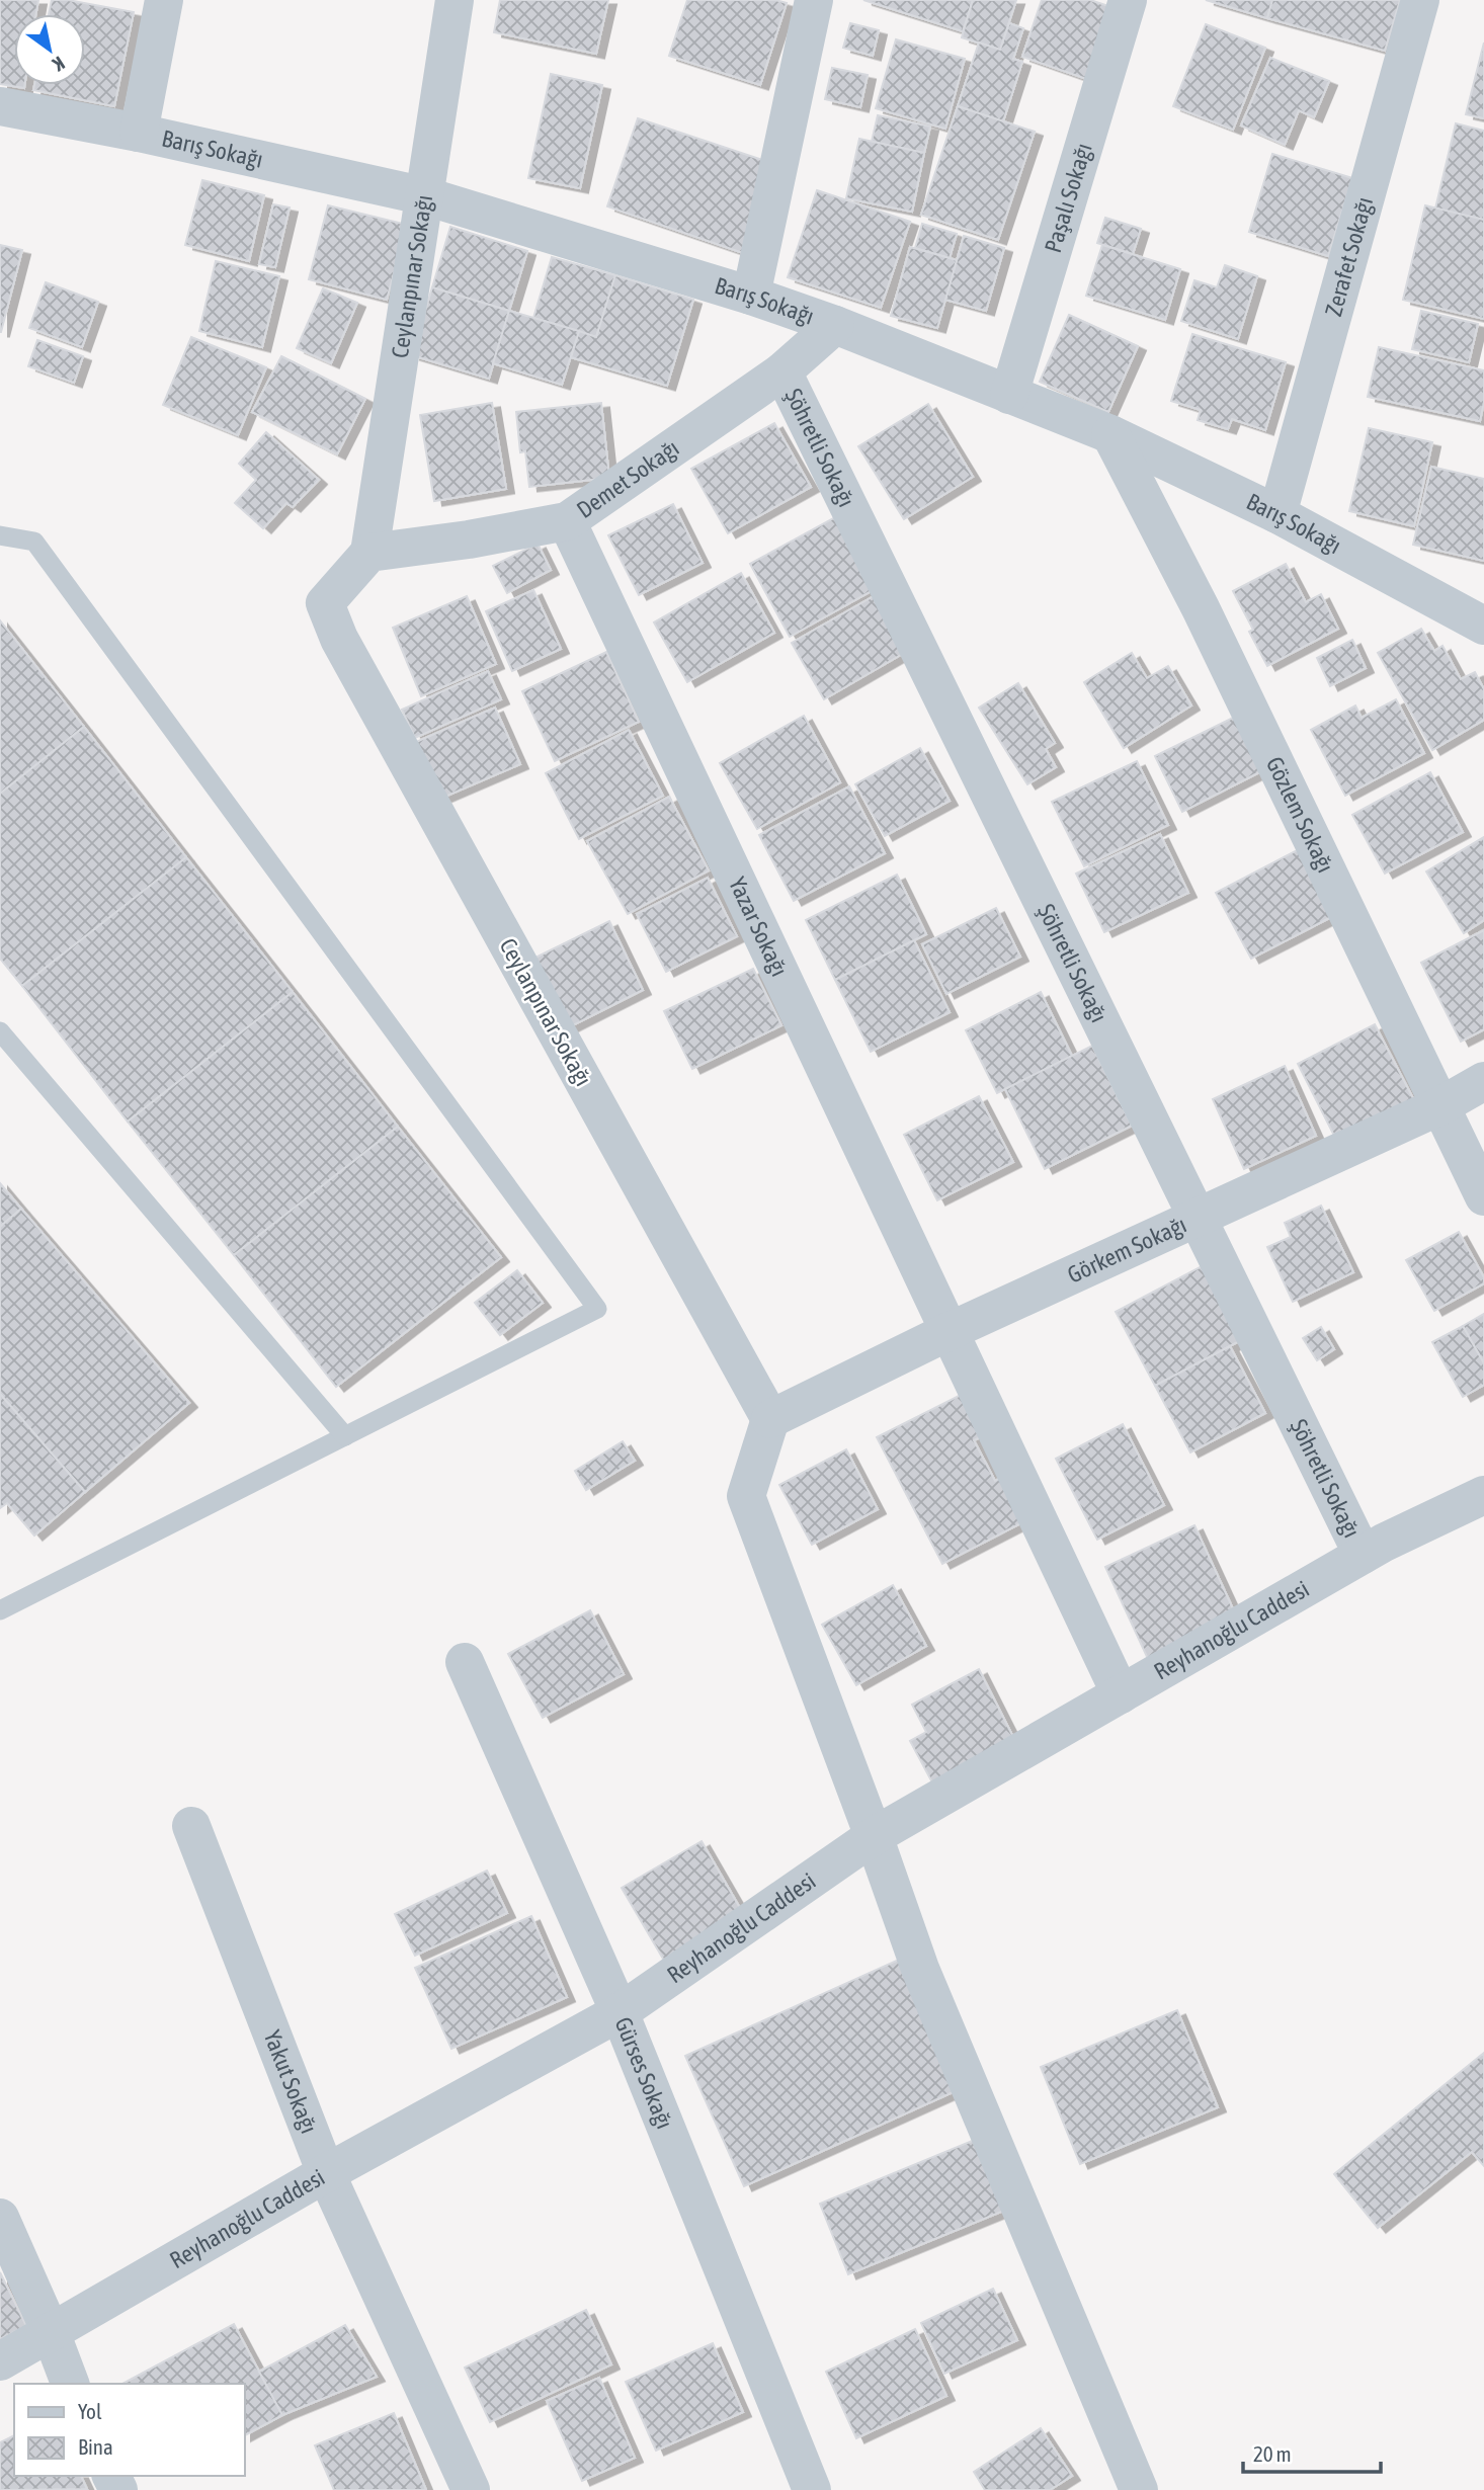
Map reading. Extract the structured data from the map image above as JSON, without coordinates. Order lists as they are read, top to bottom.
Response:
{
  "streets": {
    "street": [
      "Barış Sokağı",
      "Paşalı Sokağı",
      "Zerafet Sokağı",
      "Ceylanpınar Sokağı",
      "Şöhretli Sokağı",
      "Demet Sokağı",
      "Gözlem Sokağı",
      "Yazar Sokağı",
      "Görkem Sokağı",
      "Reyhanoğlu Caddesi",
      "Gürses Sokağı",
      "Yakut Sokağı"
    ]
  },
  "crossings": [
    ["Barış Sokağı", "Paşalı Sokağı"],
    ["Barış Sokağı", "Zerafet Sokağı"],
    ["Barış Sokağı", "Ceylanpınar Sokağı"],
    ["Barış Sokağı", "Demet Sokağı"],
    ["Barış Sokağı", "Gözlem Sokağı"],
    ["Ceylanpınar Sokağı", "Demet Sokağı"],
    ["Ceylanpınar Sokağı", "Görkem Sokağı"],
    ["Şöhretli Sokağı", "Demet Sokağı"],
    ["Şöhretli Sokağı", "Görkem Sokağı"],
    ["Şöhretli Sokağı", "Reyhanoğlu Caddesi"],
    ["Demet Sokağı", "Yazar Sokağı"],
    ["Gözlem Sokağı", "Görkem Sokağı"],
    ["Yazar Sokağı", "Görkem Sokağı"],
    ["Yazar Sokağı", "Reyhanoğlu Caddesi"],
    ["Reyhanoğlu Caddesi", "Gürses Sokağı"],
    ["Reyhanoğlu Caddesi", "Yakut Sokağı"]
  ],
  "legend": ["Yol", "Bina"],
  "scale_bar": "20 m",
  "north": "bottom right"
}
